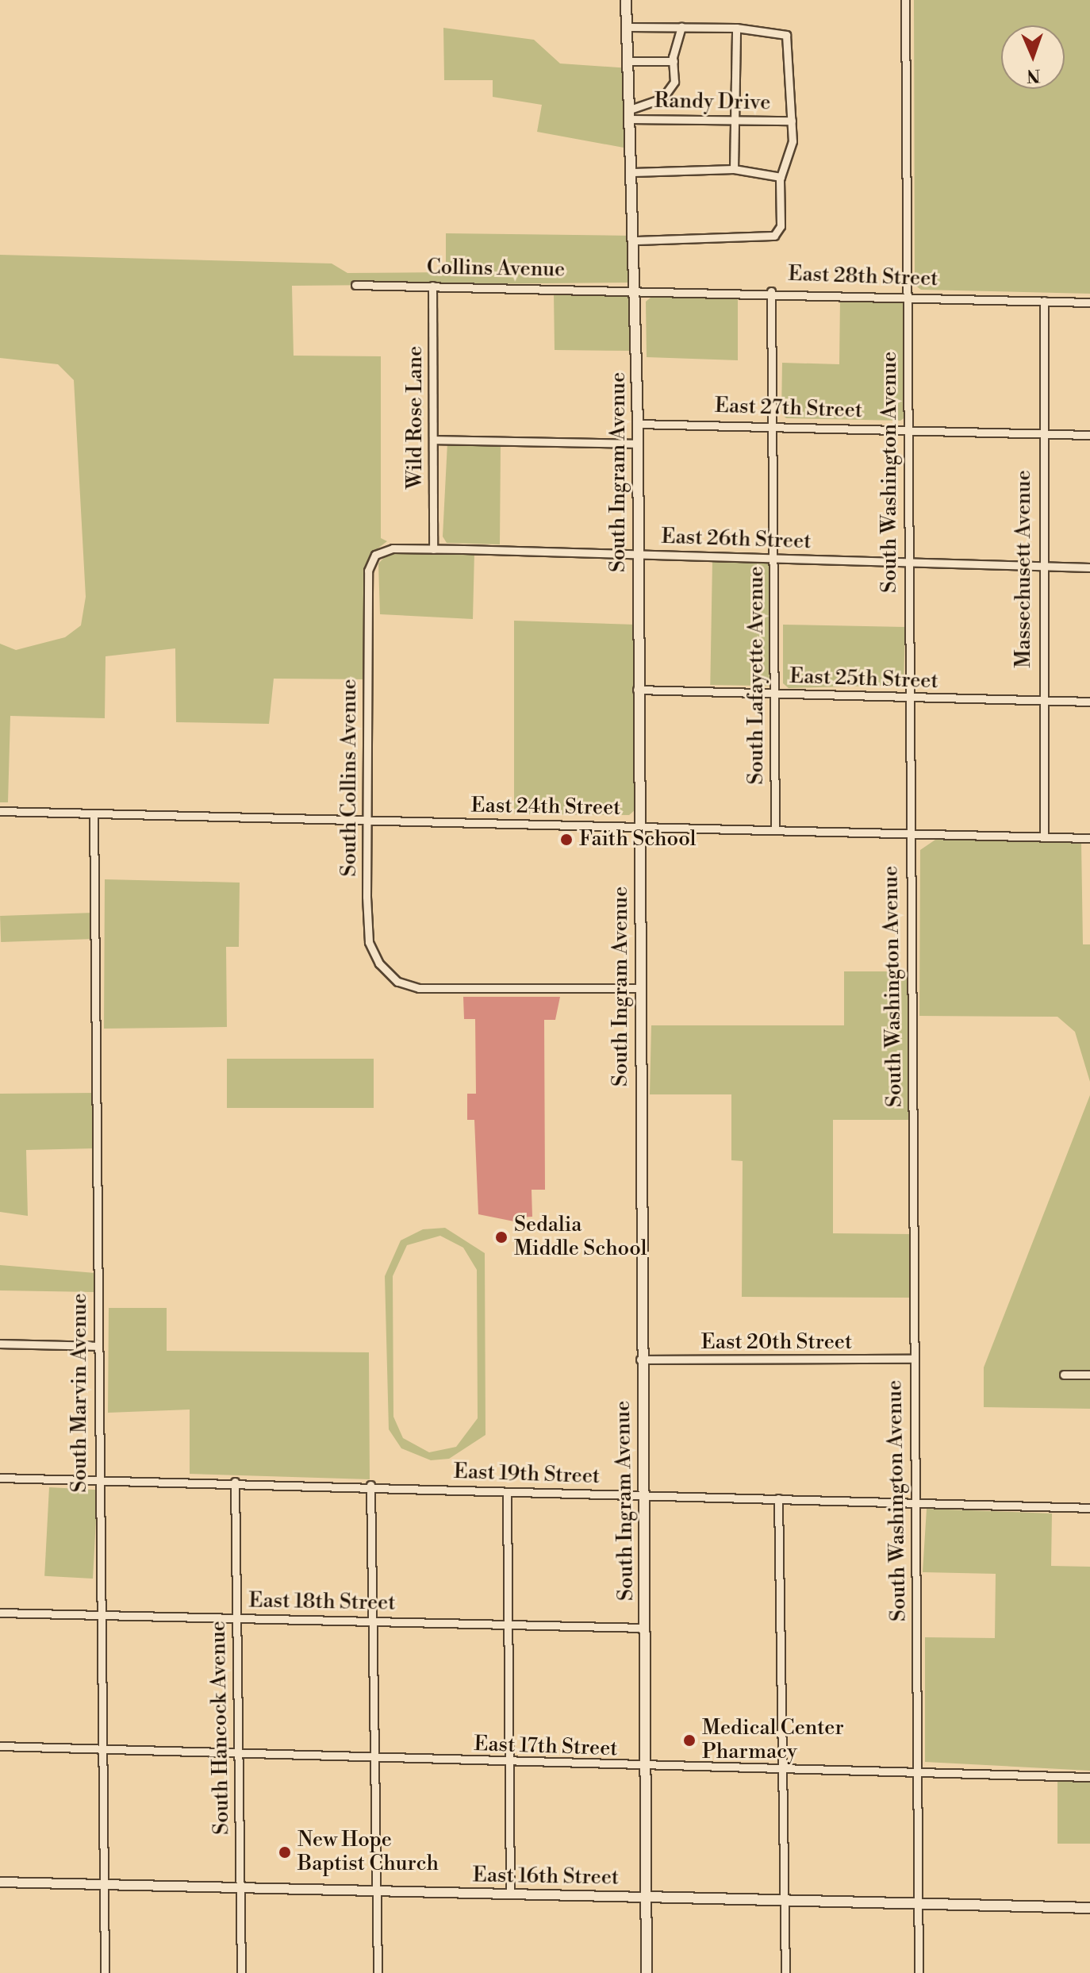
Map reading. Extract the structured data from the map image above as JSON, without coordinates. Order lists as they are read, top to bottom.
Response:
{
  "streets": {
    "main road": ["South Ingram Avenue", "East 16th Street"],
    "street": [
      "Randy Drive",
      "Collins Avenue",
      "East 28th Street",
      "East 27th Street",
      "Wild Rose Lane",
      "South Washington Avenue",
      "East 26th Street",
      "Massechusett Avenue",
      "South Lafayette Avenue",
      "East 25th Street",
      "South Collins Avenue",
      "East 24th Street",
      "East 20th Street",
      "South Marvin Avenue",
      "East 19th Street",
      "East 18th Street",
      "South Hancock Avenue",
      "East 17th Street"
    ]
  },
  "crossings": [
    ["Randy Drive", "South Ingram Avenue"],
    ["Collins Avenue", "East 28th Street"],
    ["Collins Avenue", "Wild Rose Lane"],
    ["Collins Avenue", "South Ingram Avenue"],
    ["East 28th Street", "South Ingram Avenue"],
    ["East 28th Street", "South Washington Avenue"],
    ["East 28th Street", "Massechusett Avenue"],
    ["East 28th Street", "South Lafayette Avenue"],
    ["East 27th Street", "South Ingram Avenue"],
    ["East 27th Street", "South Washington Avenue"],
    ["East 27th Street", "Massechusett Avenue"],
    ["East 27th Street", "South Lafayette Avenue"],
    ["Wild Rose Lane", "East 26th Street"],
    ["South Ingram Avenue", "East 26th Street"],
    ["South Ingram Avenue", "East 25th Street"],
    ["South Ingram Avenue", "South Collins Avenue"],
    ["South Ingram Avenue", "East 24th Street"],
    ["South Ingram Avenue", "East 20th Street"],
    ["South Ingram Avenue", "East 19th Street"],
    ["South Ingram Avenue", "East 18th Street"],
    ["South Ingram Avenue", "East 17th Street"],
    ["South Ingram Avenue", "East 16th Street"],
    ["South Washington Avenue", "East 26th Street"],
    ["South Washington Avenue", "East 25th Street"],
    ["South Washington Avenue", "East 24th Street"],
    ["South Washington Avenue", "East 20th Street"],
    ["South Washington Avenue", "East 19th Street"],
    ["South Washington Avenue", "East 17th Street"],
    ["South Washington Avenue", "East 16th Street"],
    ["East 26th Street", "Massechusett Avenue"],
    ["East 26th Street", "South Lafayette Avenue"],
    ["East 26th Street", "South Collins Avenue"],
    ["Massechusett Avenue", "East 25th Street"],
    ["Massechusett Avenue", "East 24th Street"],
    ["South Lafayette Avenue", "East 25th Street"],
    ["South Lafayette Avenue", "East 24th Street"],
    ["South Collins Avenue", "East 24th Street"],
    ["East 24th Street", "South Marvin Avenue"],
    ["South Marvin Avenue", "East 19th Street"],
    ["South Marvin Avenue", "East 18th Street"],
    ["South Marvin Avenue", "East 17th Street"],
    ["South Marvin Avenue", "East 16th Street"],
    ["East 19th Street", "South Hancock Avenue"],
    ["East 18th Street", "South Hancock Avenue"],
    ["South Hancock Avenue", "East 17th Street"],
    ["South Hancock Avenue", "East 16th Street"]
  ],
  "places": [
    "Faith School",
    "Sedalia Middle School",
    "Medical Center Pharmacy",
    "New Hope Baptist Church"
  ],
  "north": "bottom"
}
